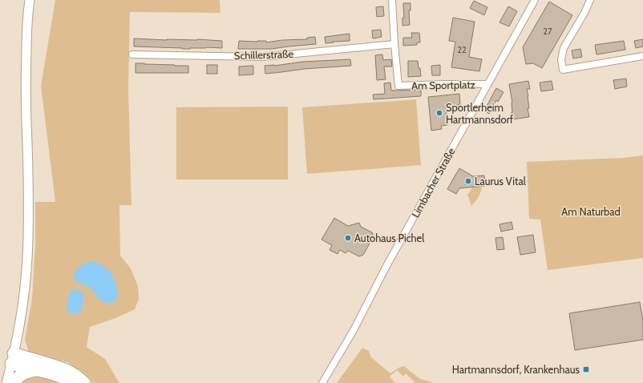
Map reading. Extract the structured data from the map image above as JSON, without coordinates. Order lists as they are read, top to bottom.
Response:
{
  "streets": {
    "street": ["Schillerstraße", "Am Sportplatz", "Limbacher Straße"]
  },
  "crossings": [
    ["Schillerstraße", "Am Sportplatz"],
    ["Am Sportplatz", "Limbacher Straße"]
  ],
  "parks": ["Am Naturbad"],
  "places": {
    "other": ["Sportlerheim Hartmannsdorf", "Laurus Vital", "Autohaus Pichel"],
    "transit": ["Hartmannsdorf, Krankenhaus"]
  },
  "house_numbers": ["27", "22"]
}
